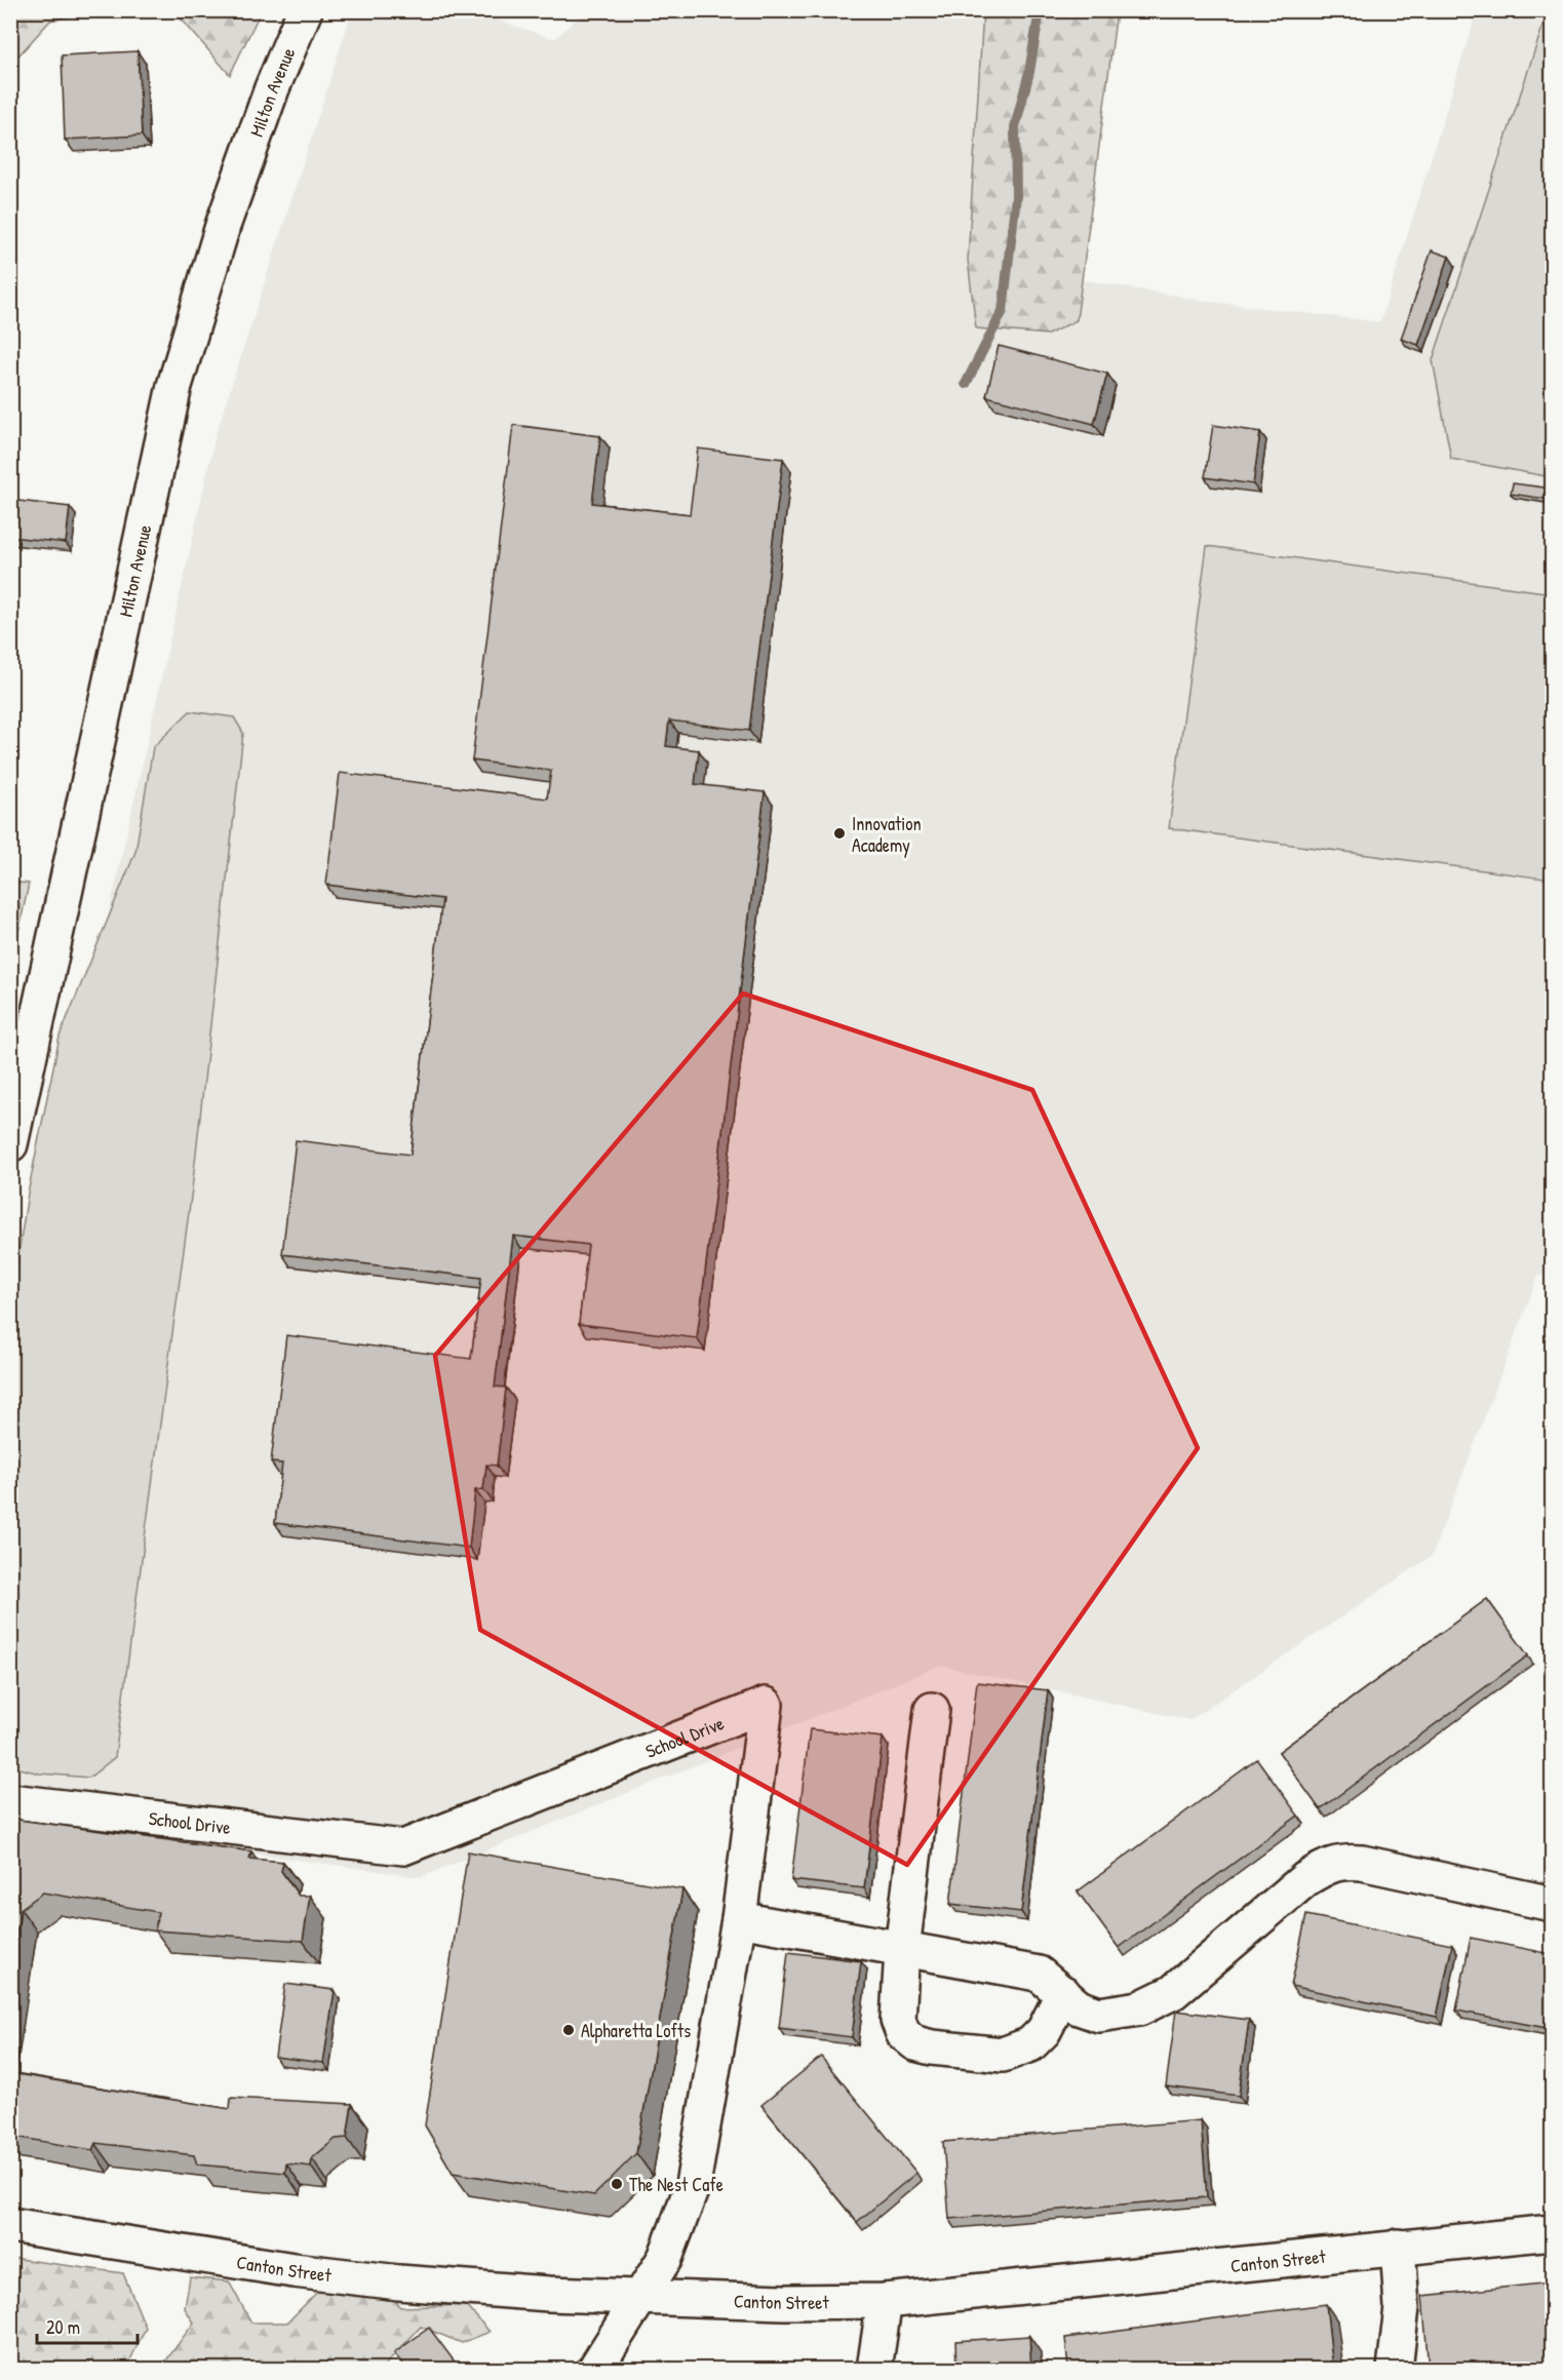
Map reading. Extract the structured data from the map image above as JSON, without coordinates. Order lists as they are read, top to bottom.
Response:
{
  "streets": {
    "street": ["Milton Avenue", "School Drive", "Canton Street"]
  },
  "crossings": [
    ["School Drive", "Canton Street"]
  ],
  "places": ["Innovation Academy", "Alpharetta Lofts", "The Nest Cafe"],
  "scale_bar": "20 m"
}
